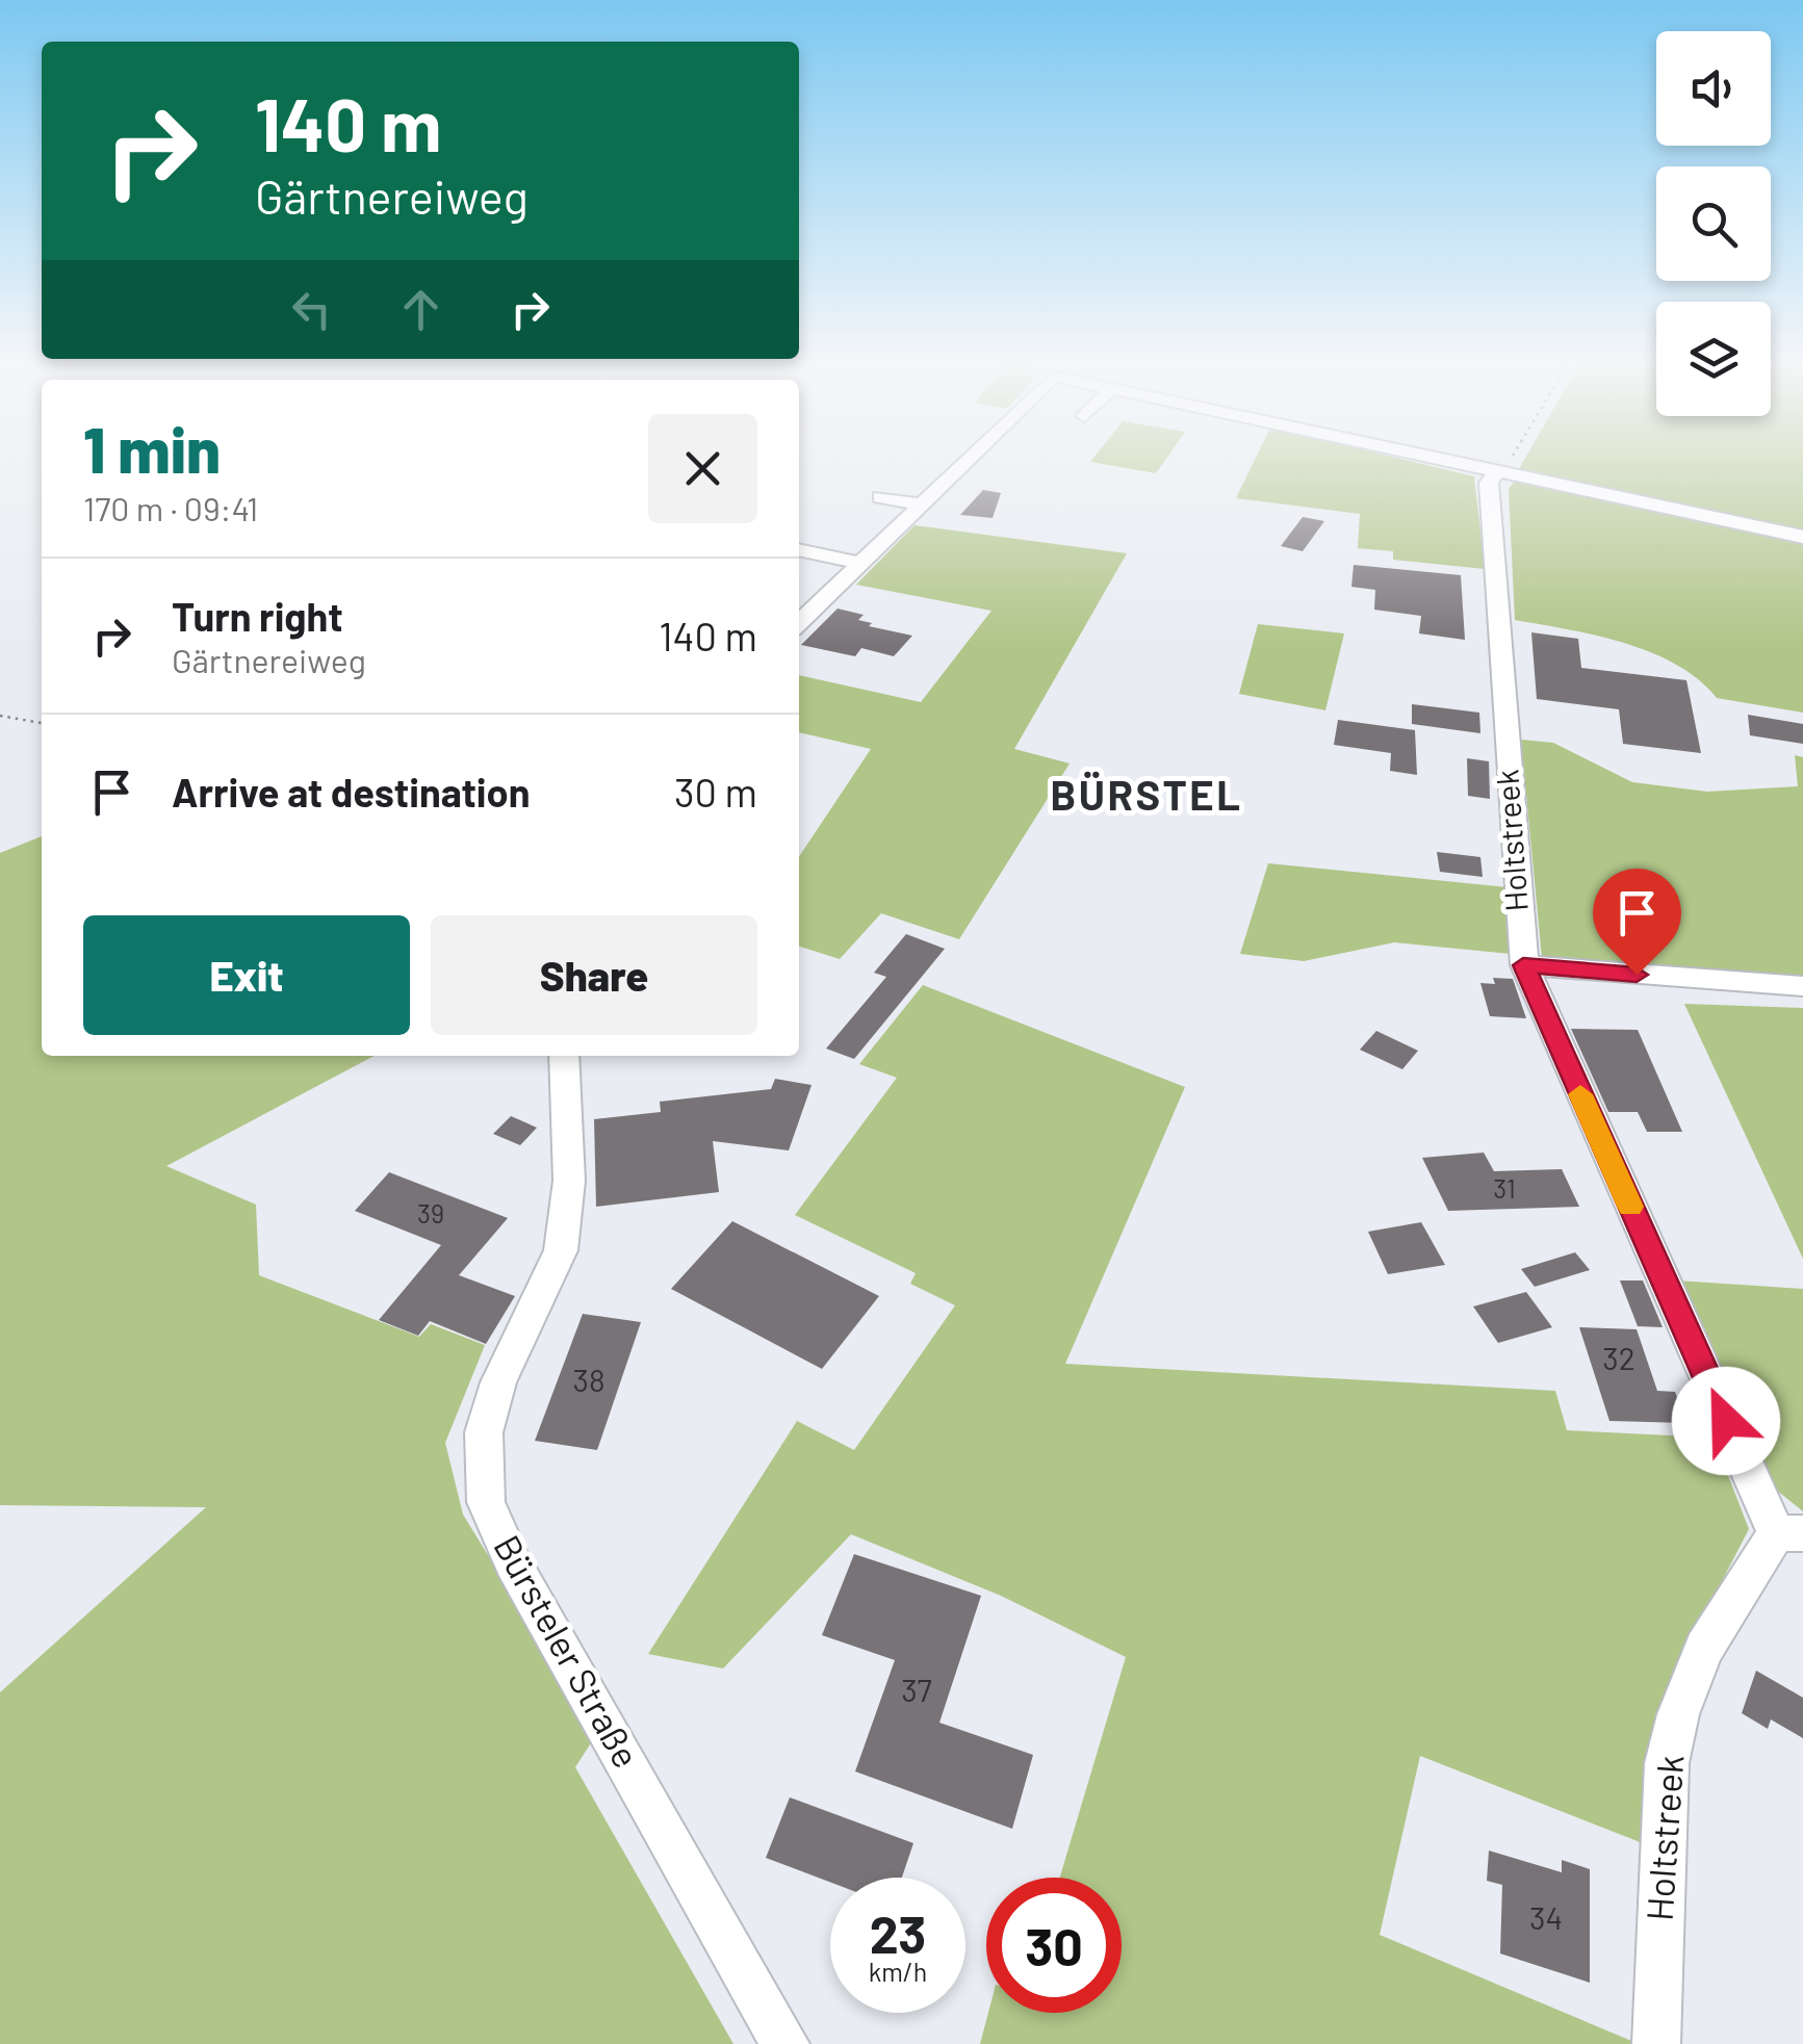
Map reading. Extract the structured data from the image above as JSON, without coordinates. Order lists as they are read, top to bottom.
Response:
{
  "streets": {
    "street": ["Holtstreek", "Bürsteler Straße"]
  },
  "districts": ["BÜRSTEL"],
  "house_numbers": [
    "31",
    "39",
    "32",
    "38",
    "37",
    "34"
  ],
  "page": {
    "turn": ["140 m", "Gärtnereiweg"],
    "heading": ["1 min", "170 m · 09:41"],
    "list": [
      {
        "name": "Turn right",
        "note": "Gärtnereiweg",
        "value": "140 m"
      },
      {
        "name": "Arrive at destination",
        "value": "30 m"
      }
    ],
    "buttons": ["Exit", "Share"],
    "speed": "23 km/h",
    "limit": "30"
  }
}
